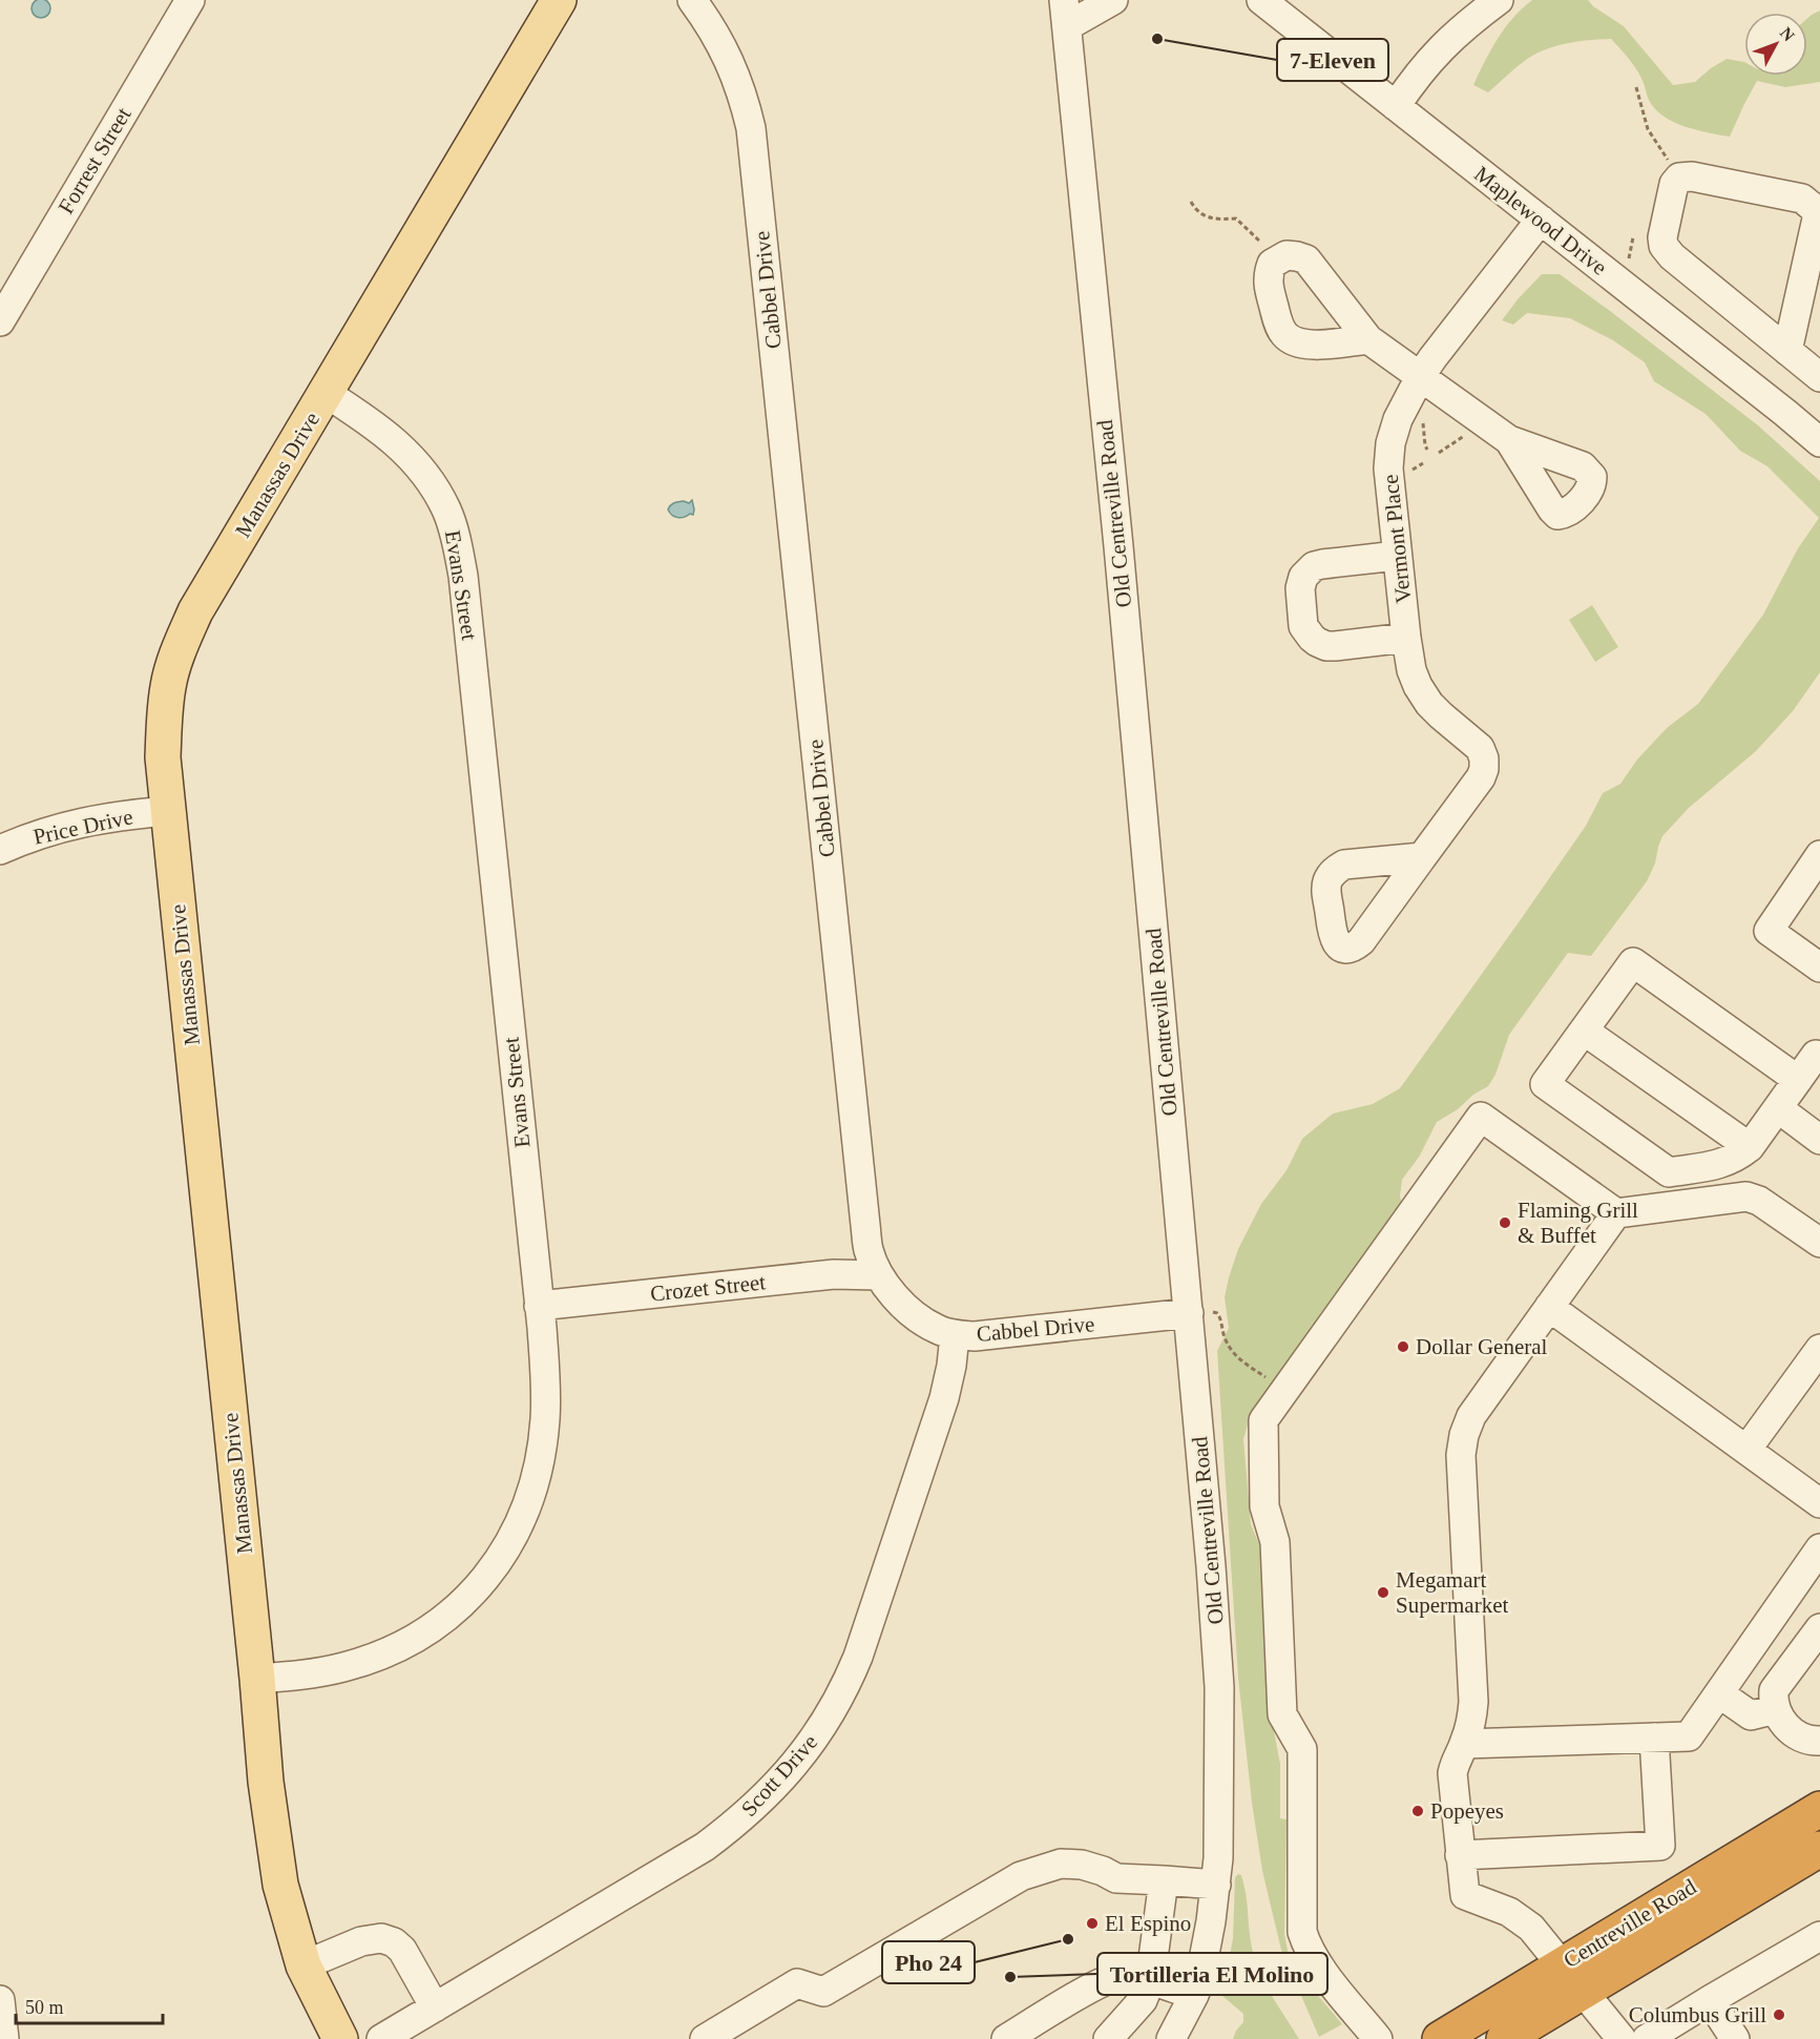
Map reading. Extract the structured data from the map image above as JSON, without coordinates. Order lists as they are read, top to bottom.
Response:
{
  "streets": {
    "highway": ["Centreville Road"],
    "main road": ["Manassas Drive"],
    "street": [
      "Forrest Street",
      "Maplewood Drive",
      "Cabbel Drive",
      "Old Centreville Road",
      "Vermont Place",
      "Evans Street",
      "Price Drive",
      "Crozet Street",
      "Scott Drive"
    ]
  },
  "crossings": [
    ["Maplewood Drive", "Vermont Place"],
    ["Cabbel Drive", "Old Centreville Road"],
    ["Cabbel Drive", "Crozet Street"],
    ["Cabbel Drive", "Scott Drive"],
    ["Manassas Drive", "Evans Street"],
    ["Manassas Drive", "Price Drive"],
    ["Evans Street", "Crozet Street"]
  ],
  "places": [
    "7-Eleven",
    "Flaming Grill & Buffet",
    "Dollar General",
    "Megamart Supermarket",
    "Popeyes",
    "El Espino",
    "Pho 24",
    "Tortilleria El Molino",
    "Columbus Grill"
  ],
  "scale_bar": "50 m",
  "north": "top right"
}
